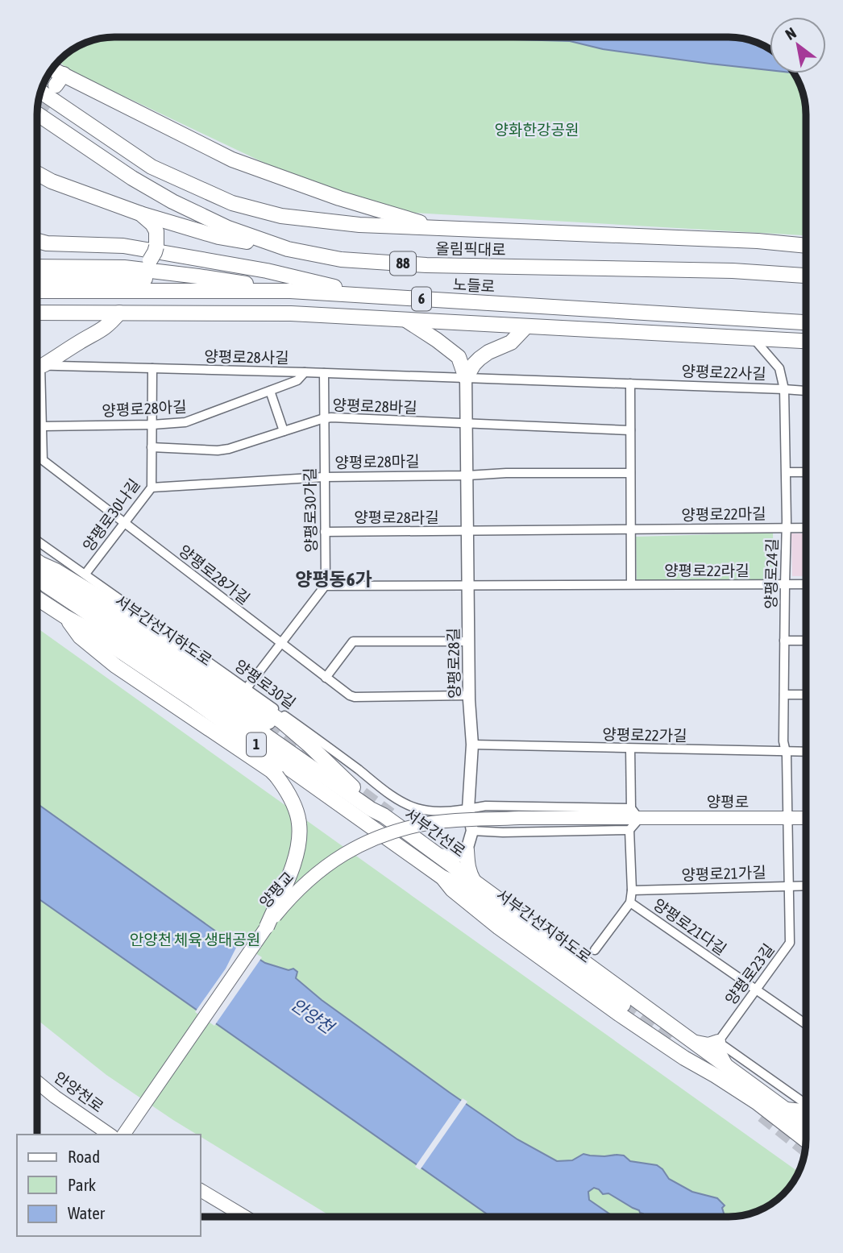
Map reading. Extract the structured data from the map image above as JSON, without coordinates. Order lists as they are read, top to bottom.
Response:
{
  "streets": {
    "main road": [
      "올림픽대로",
      "88",
      "노들로",
      "6",
      "서부간선지하도로",
      "1",
      "양평로",
      "서부간선로",
      "양평교",
      "안양천로"
    ],
    "street": [
      "양평로28사길",
      "양평로22사길",
      "양평로28바길",
      "양평로28아길",
      "양평로28마길",
      "양평로30가길",
      "양평로22마길",
      "양평로30나길",
      "양평로28라길",
      "양평로22라길",
      "양평로24길",
      "양평로28가길",
      "양평로28길",
      "양평로30길",
      "양평로22가길",
      "양평로21가길",
      "양평로21다길",
      "양평로23길"
    ]
  },
  "crossings": [
    ["6", "양평로24길"],
    ["양평로28사길", "양평로22사길"],
    ["양평로28사길", "양평로28아길"],
    ["양평로28사길", "양평로30가길"],
    ["양평로28사길", "양평로30나길"],
    ["양평로28사길", "양평로28가길"],
    ["양평로28사길", "양평로28길"],
    ["양평로22사길", "양평로24길"],
    ["양평로22사길", "양평로28길"],
    ["양평로28바길", "양평로30가길"],
    ["양평로28바길", "양평로30나길"],
    ["양평로28바길", "양평로28길"],
    ["양평로28아길", "양평로30나길"],
    ["양평로28아길", "양평로28가길"],
    ["양평로28마길", "양평로30가길"],
    ["양평로28마길", "양평로30나길"],
    ["양평로28마길", "양평로28길"],
    ["양평로30가길", "양평로28라길"],
    ["양평로30가길", "양평로22라길"],
    ["양평로22마길", "양평로28라길"],
    ["양평로22마길", "양평로24길"],
    ["양평로22마길", "양평로28길"],
    ["양평로30나길", "양평로28가길"],
    ["양평로30나길", "양평로30길"],
    ["양평로28라길", "양평로28길"],
    ["양평로22라길", "양평로24길"],
    ["양평로22라길", "양평로28길"],
    ["양평로24길", "양평로22가길"],
    ["양평로24길", "양평로"],
    ["양평로24길", "양평로23길"],
    ["양평로28가길", "양평로28길"],
    ["서부간선지하도로", "서부간선로"],
    ["양평로28길", "양평로30길"],
    ["양평로28길", "양평로22가길"],
    ["양평로", "양평교"],
    ["양평로", "양평로23길"],
    ["양평로21가길", "양평로23길"],
    ["양평로21다길", "양평로23길"]
  ],
  "districts": ["양평동6가"],
  "water": ["안양천"],
  "parks": ["양화한강공원", "안양천 체육 생태공원"],
  "legend": ["Road", "Park", "Water"],
  "north": "top left"
}
